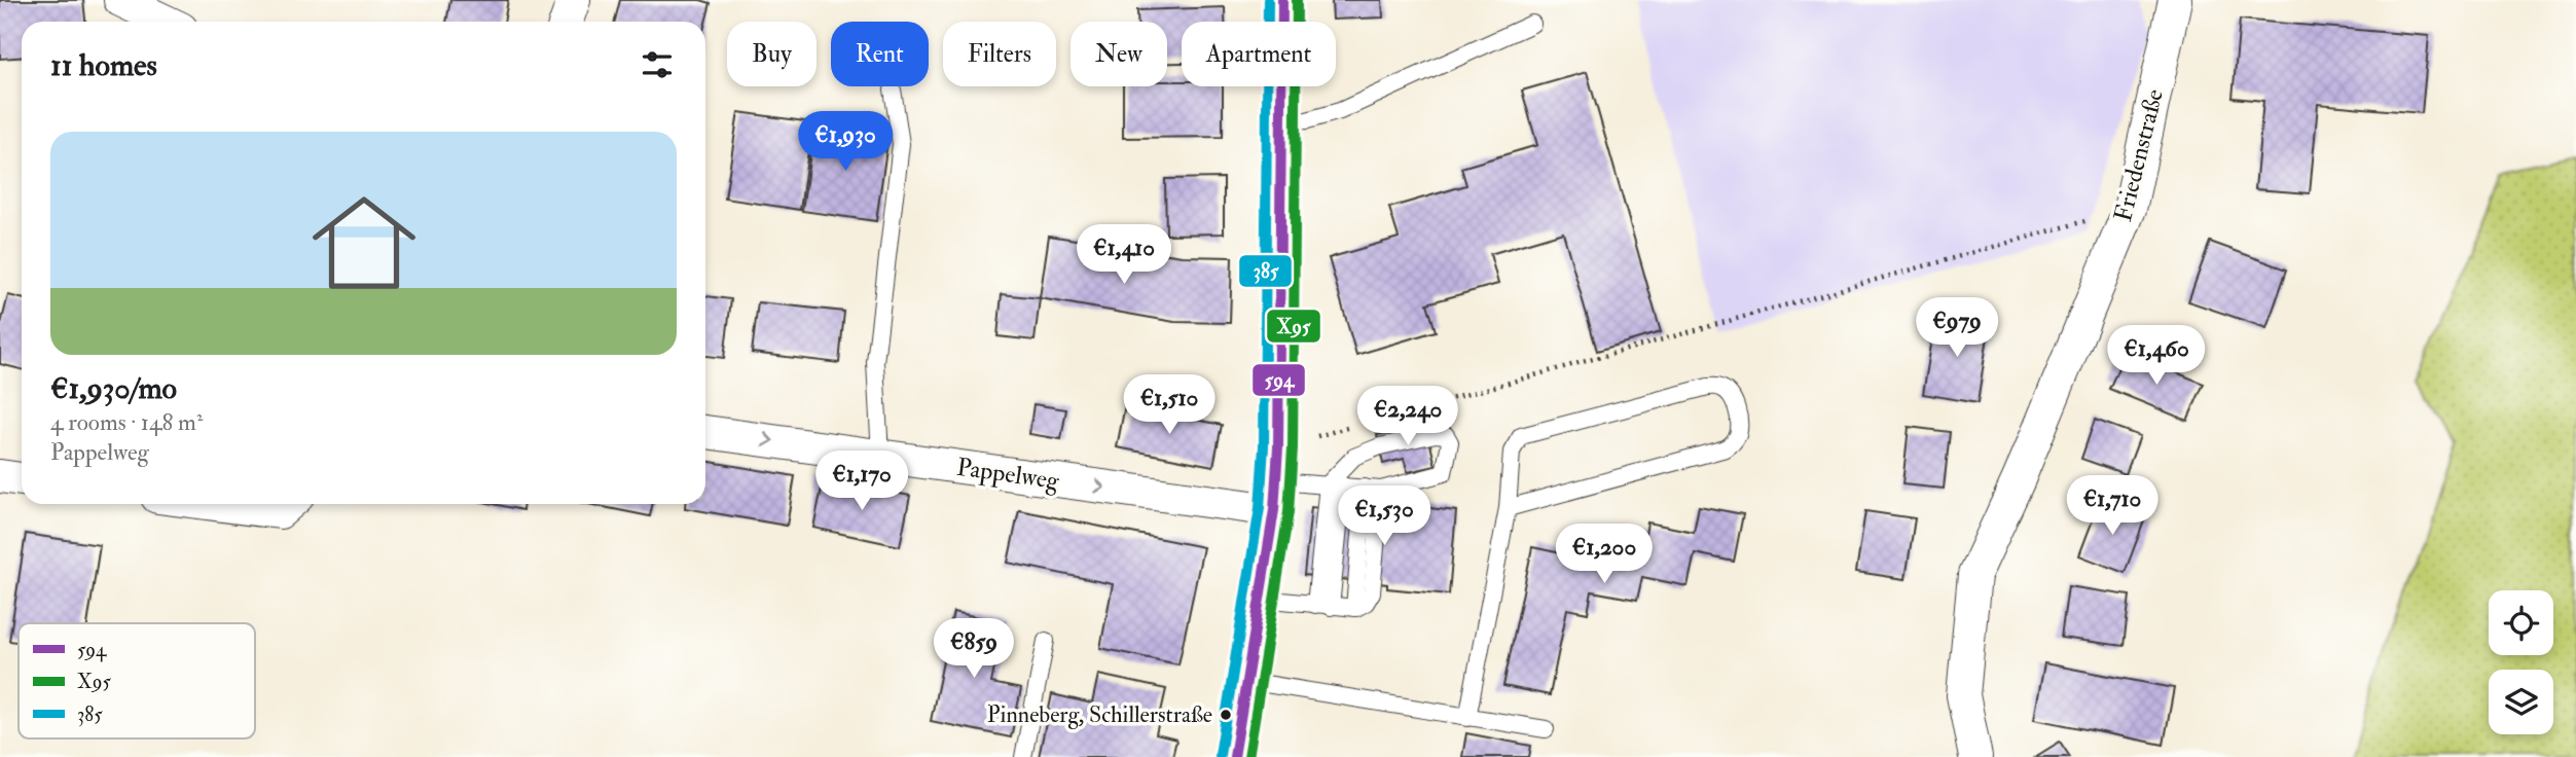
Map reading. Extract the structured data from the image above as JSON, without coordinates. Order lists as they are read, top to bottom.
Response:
{
  "streets": {
    "street": ["Friedenstraße", "Pappelweg"]
  },
  "one_way": ["Pappelweg"],
  "places": ["Pinneberg, Schillerstraße"],
  "lines": ["transit line 594", "transit line X95", "transit line 385"],
  "legend": ["594", "X95", "385"],
  "page": {
    "chip": [
      "Buy",
      "Rent",
      "Filters",
      "New",
      "Apartment"
    ],
    "heading": "11 homes",
    "list": [
      {
        "name": "€1,930/mo",
        "note": "4 rooms · 148 m² · Pappelweg"
      }
    ],
    "price": [
      "€1,930",
      "€1,410",
      "€979",
      "€1,460",
      "€1,510",
      "€2,240",
      "€1,170",
      "€1,710",
      "€1,530",
      "€1,200",
      "€859"
    ]
  }
}
